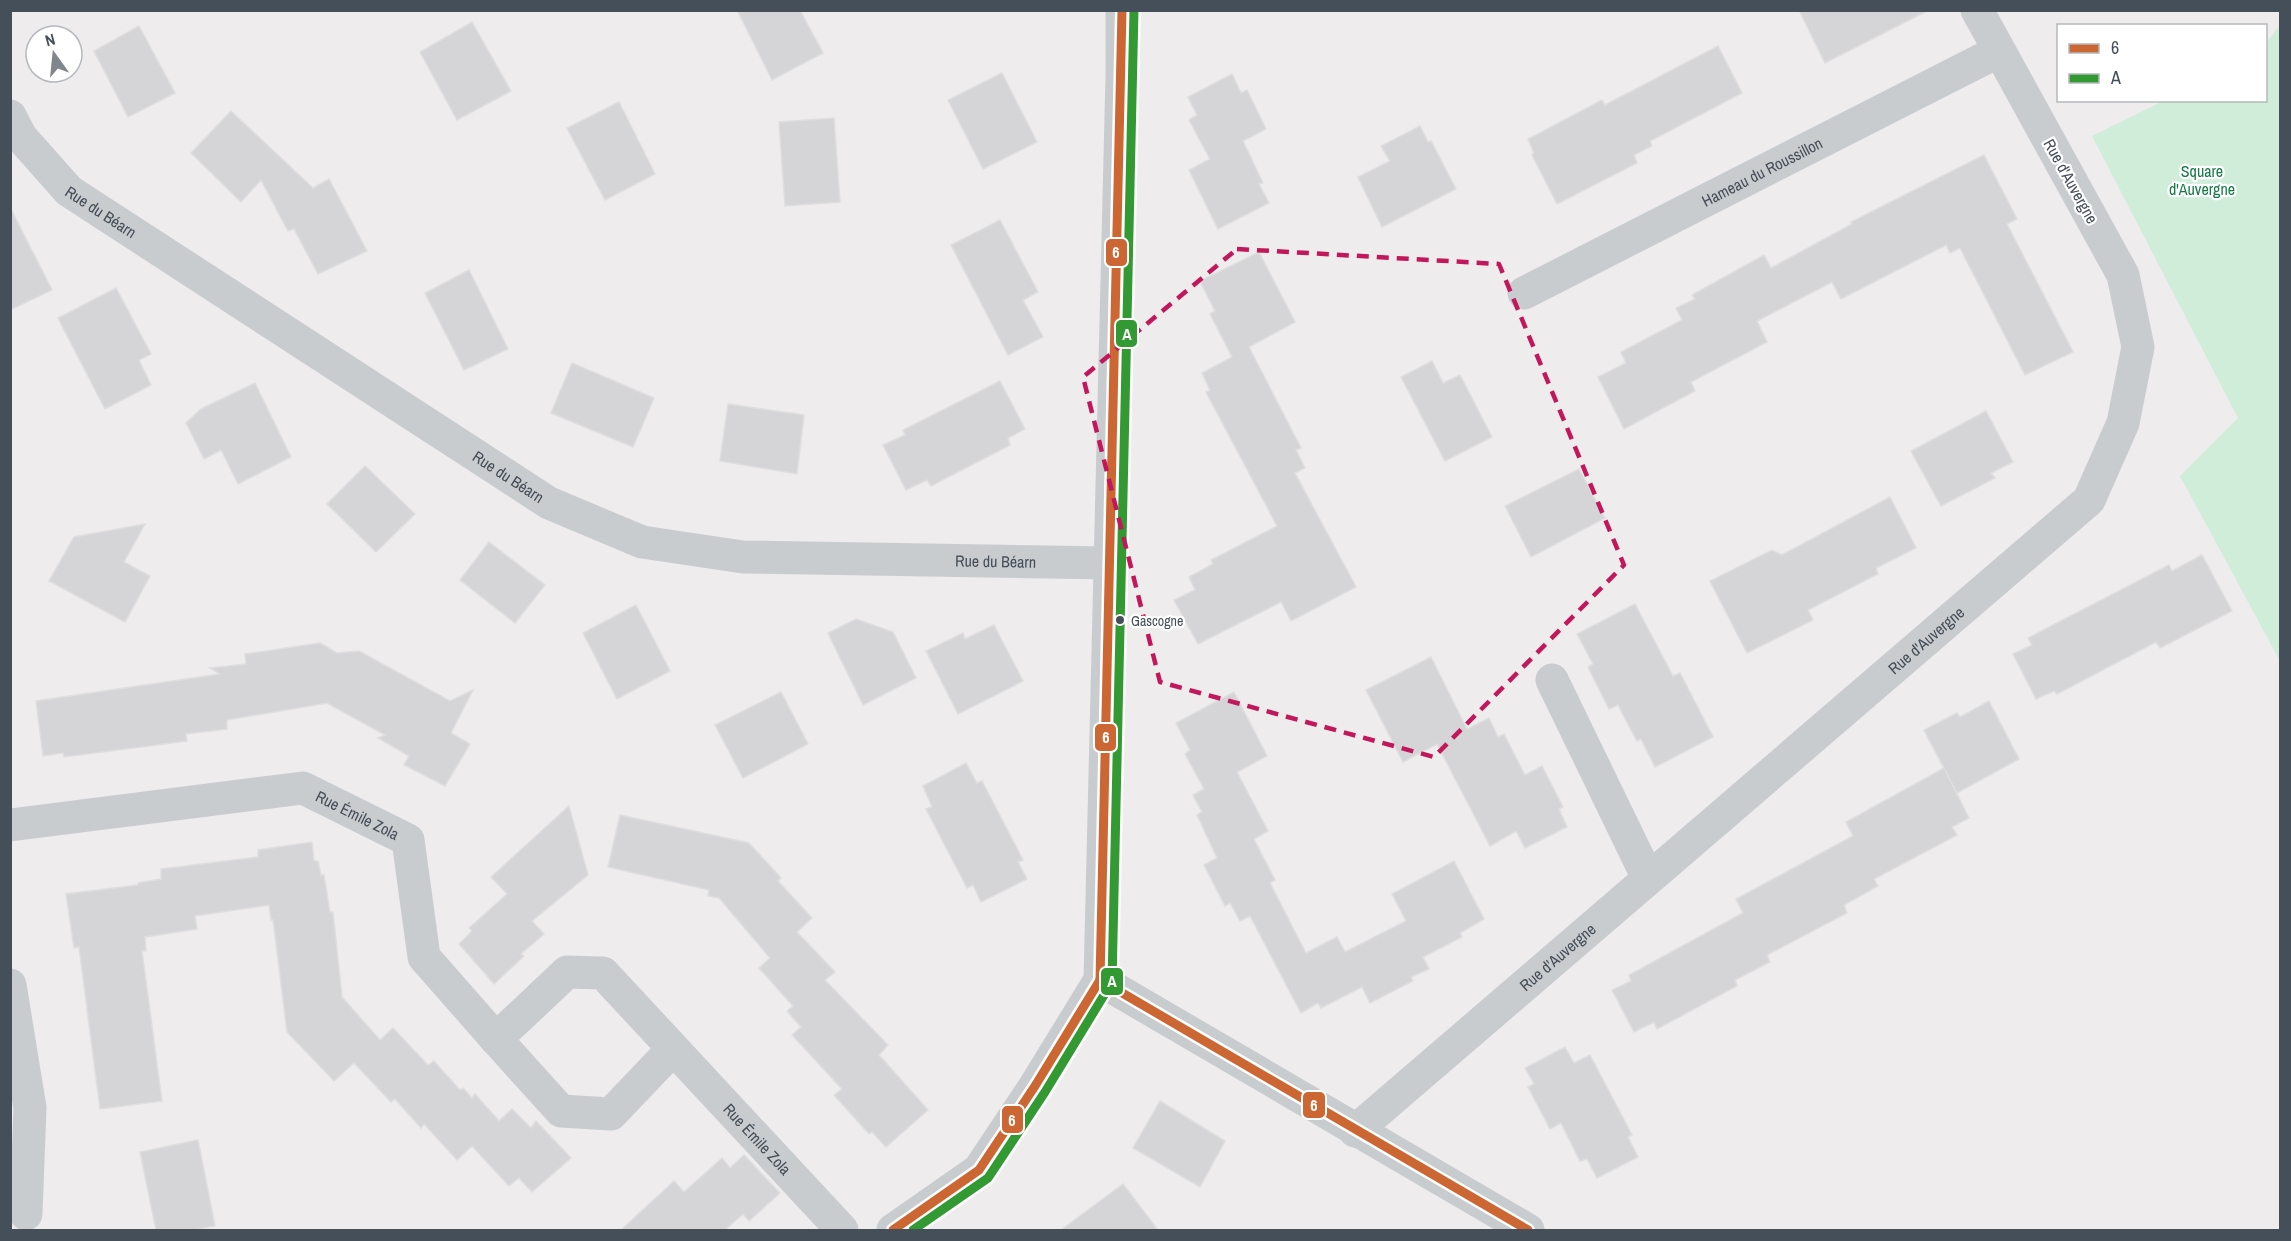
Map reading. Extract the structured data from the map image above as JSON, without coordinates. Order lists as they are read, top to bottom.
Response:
{
  "streets": {
    "street": [
      "Hameau du Roussillon",
      "Rue d'Auvergne",
      "Rue du Béarn",
      "Rue Émile Zola"
    ]
  },
  "crossings": [
    ["Hameau du Roussillon", "Rue d'Auvergne"]
  ],
  "parks": ["Square d'Auvergne"],
  "places": ["Gascogne"],
  "lines": ["transit line 6", "transit line A"],
  "legend": ["6", "A"],
  "north": "top"
}
